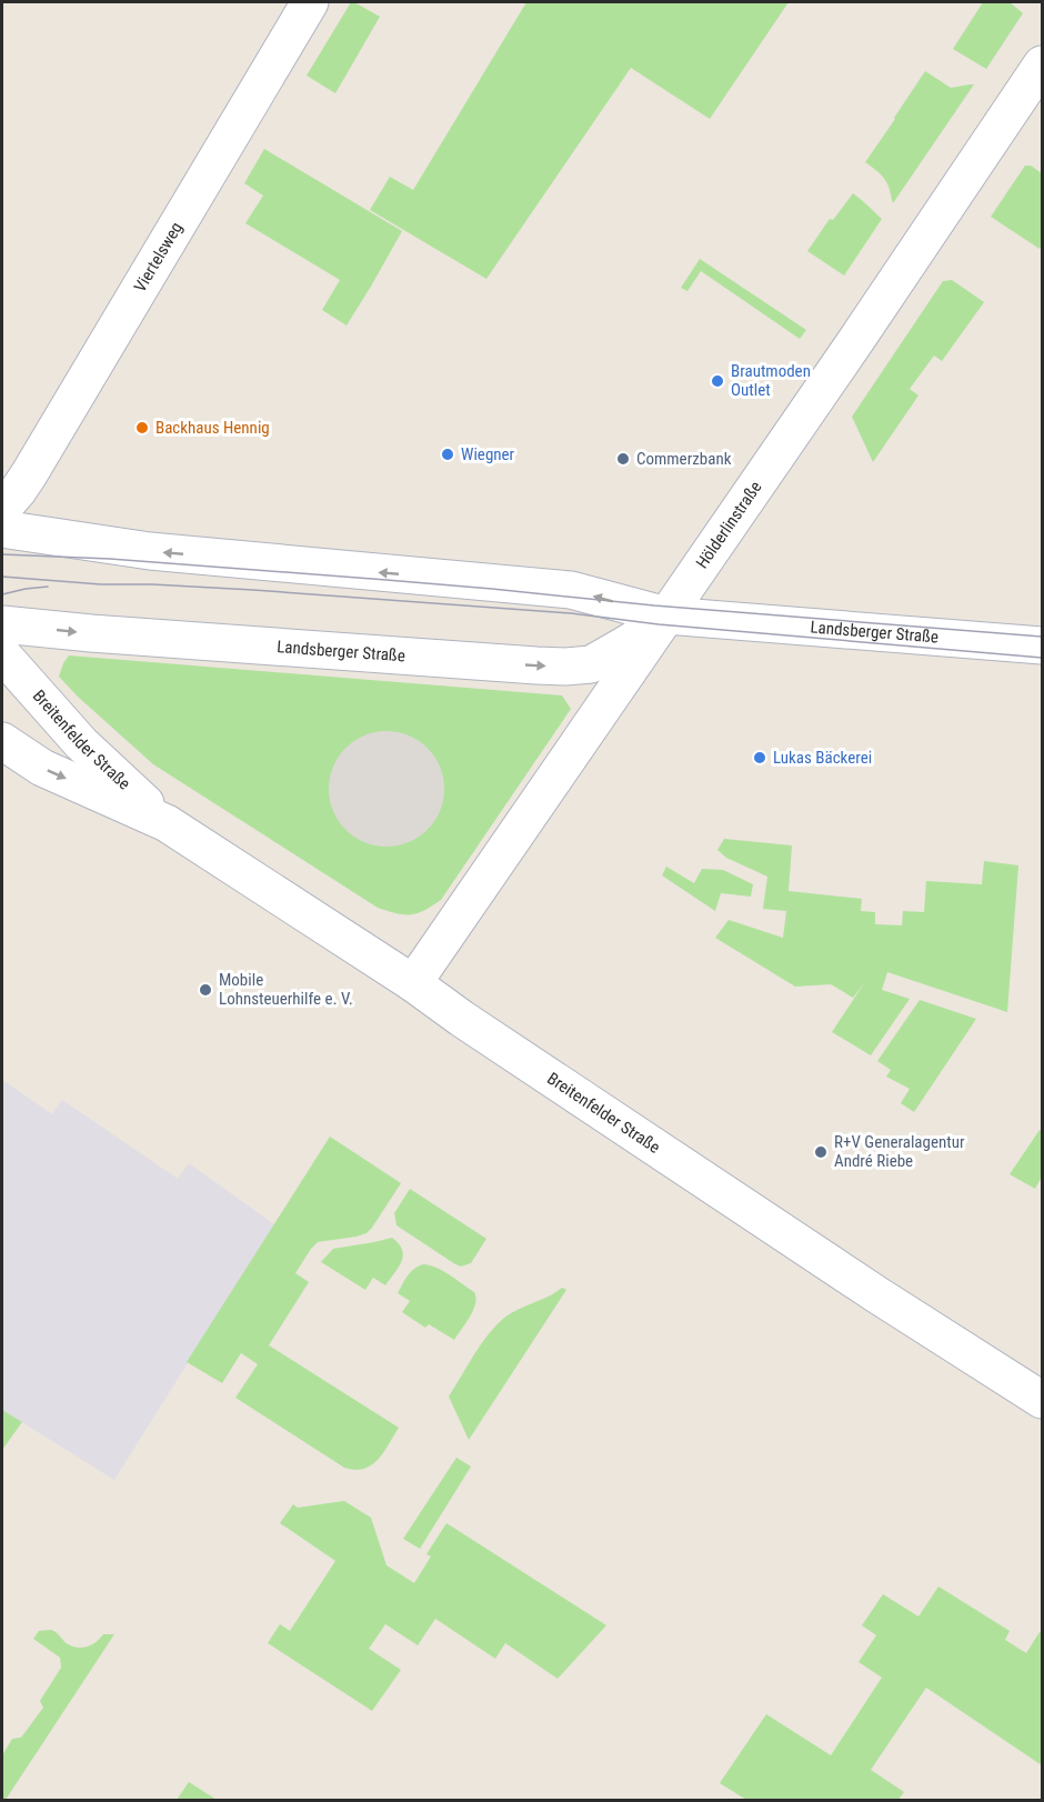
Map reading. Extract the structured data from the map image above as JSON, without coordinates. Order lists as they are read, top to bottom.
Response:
{
  "streets": {
    "main road": [
      "Viertelsweg",
      "Hölderlinstraße",
      "Landsberger Straße",
      "Breitenfelder Straße"
    ]
  },
  "crossings": [
    ["Hölderlinstraße", "Landsberger Straße"],
    ["Hölderlinstraße", "Breitenfelder Straße"]
  ],
  "places": [
    "Brautmoden Outlet",
    "Backhaus Hennig",
    "Wiegner",
    "Commerzbank",
    "Lukas Bäckerei",
    "Mobile Lohnsteuerhilfe e. V.",
    "R+V Generalagentur André Riebe"
  ]
}
